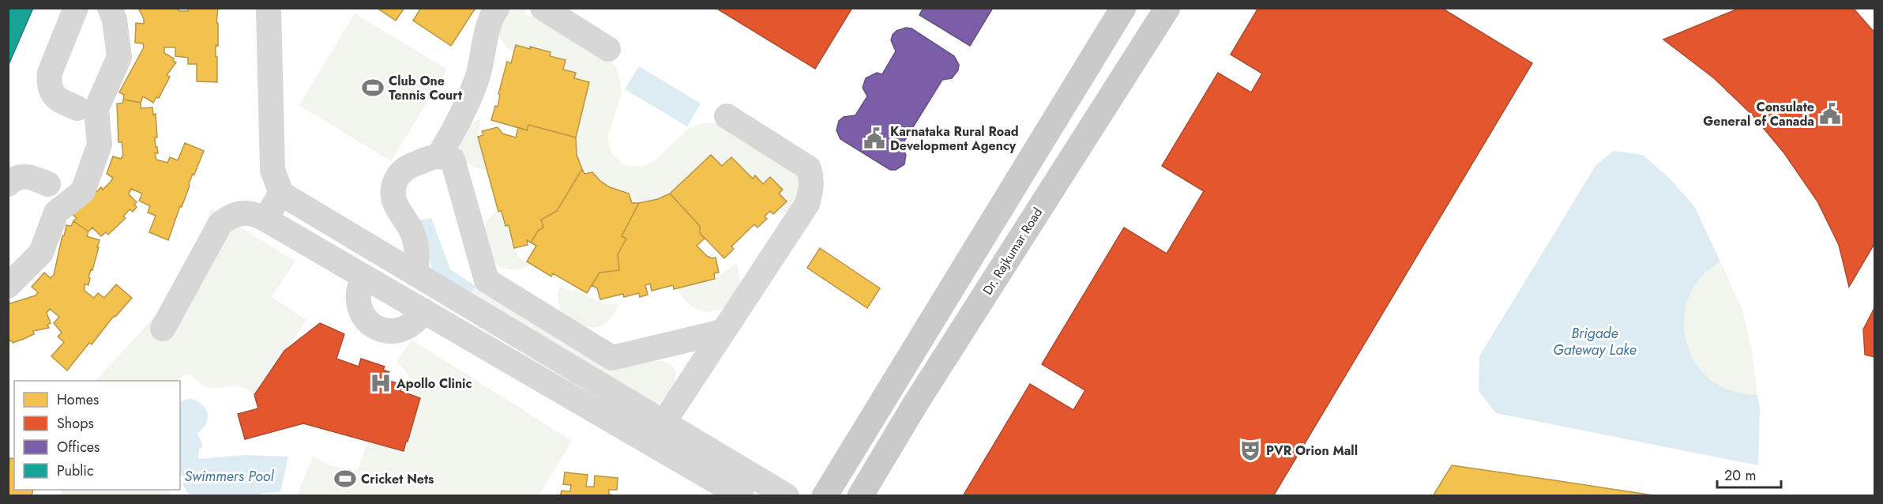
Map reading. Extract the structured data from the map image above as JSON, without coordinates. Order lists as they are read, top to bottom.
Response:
{
  "streets": {
    "main road": ["Dr. Rajkumar Road"]
  },
  "water": ["Brigade Gateway Lake", "Swimmers Pool"],
  "places": {
    "sports": ["Club One Tennis Court", "Cricket Nets"],
    "public building": ["Consulate General of Canada", "Karnataka Rural Road Development Agency"],
    "hospital": ["Apollo Clinic"],
    "theatre": ["PVR Orion Mall"]
  },
  "legend": [
    "Homes",
    "Shops",
    "Offices",
    "Public"
  ],
  "scale_bar": "20 m"
}
